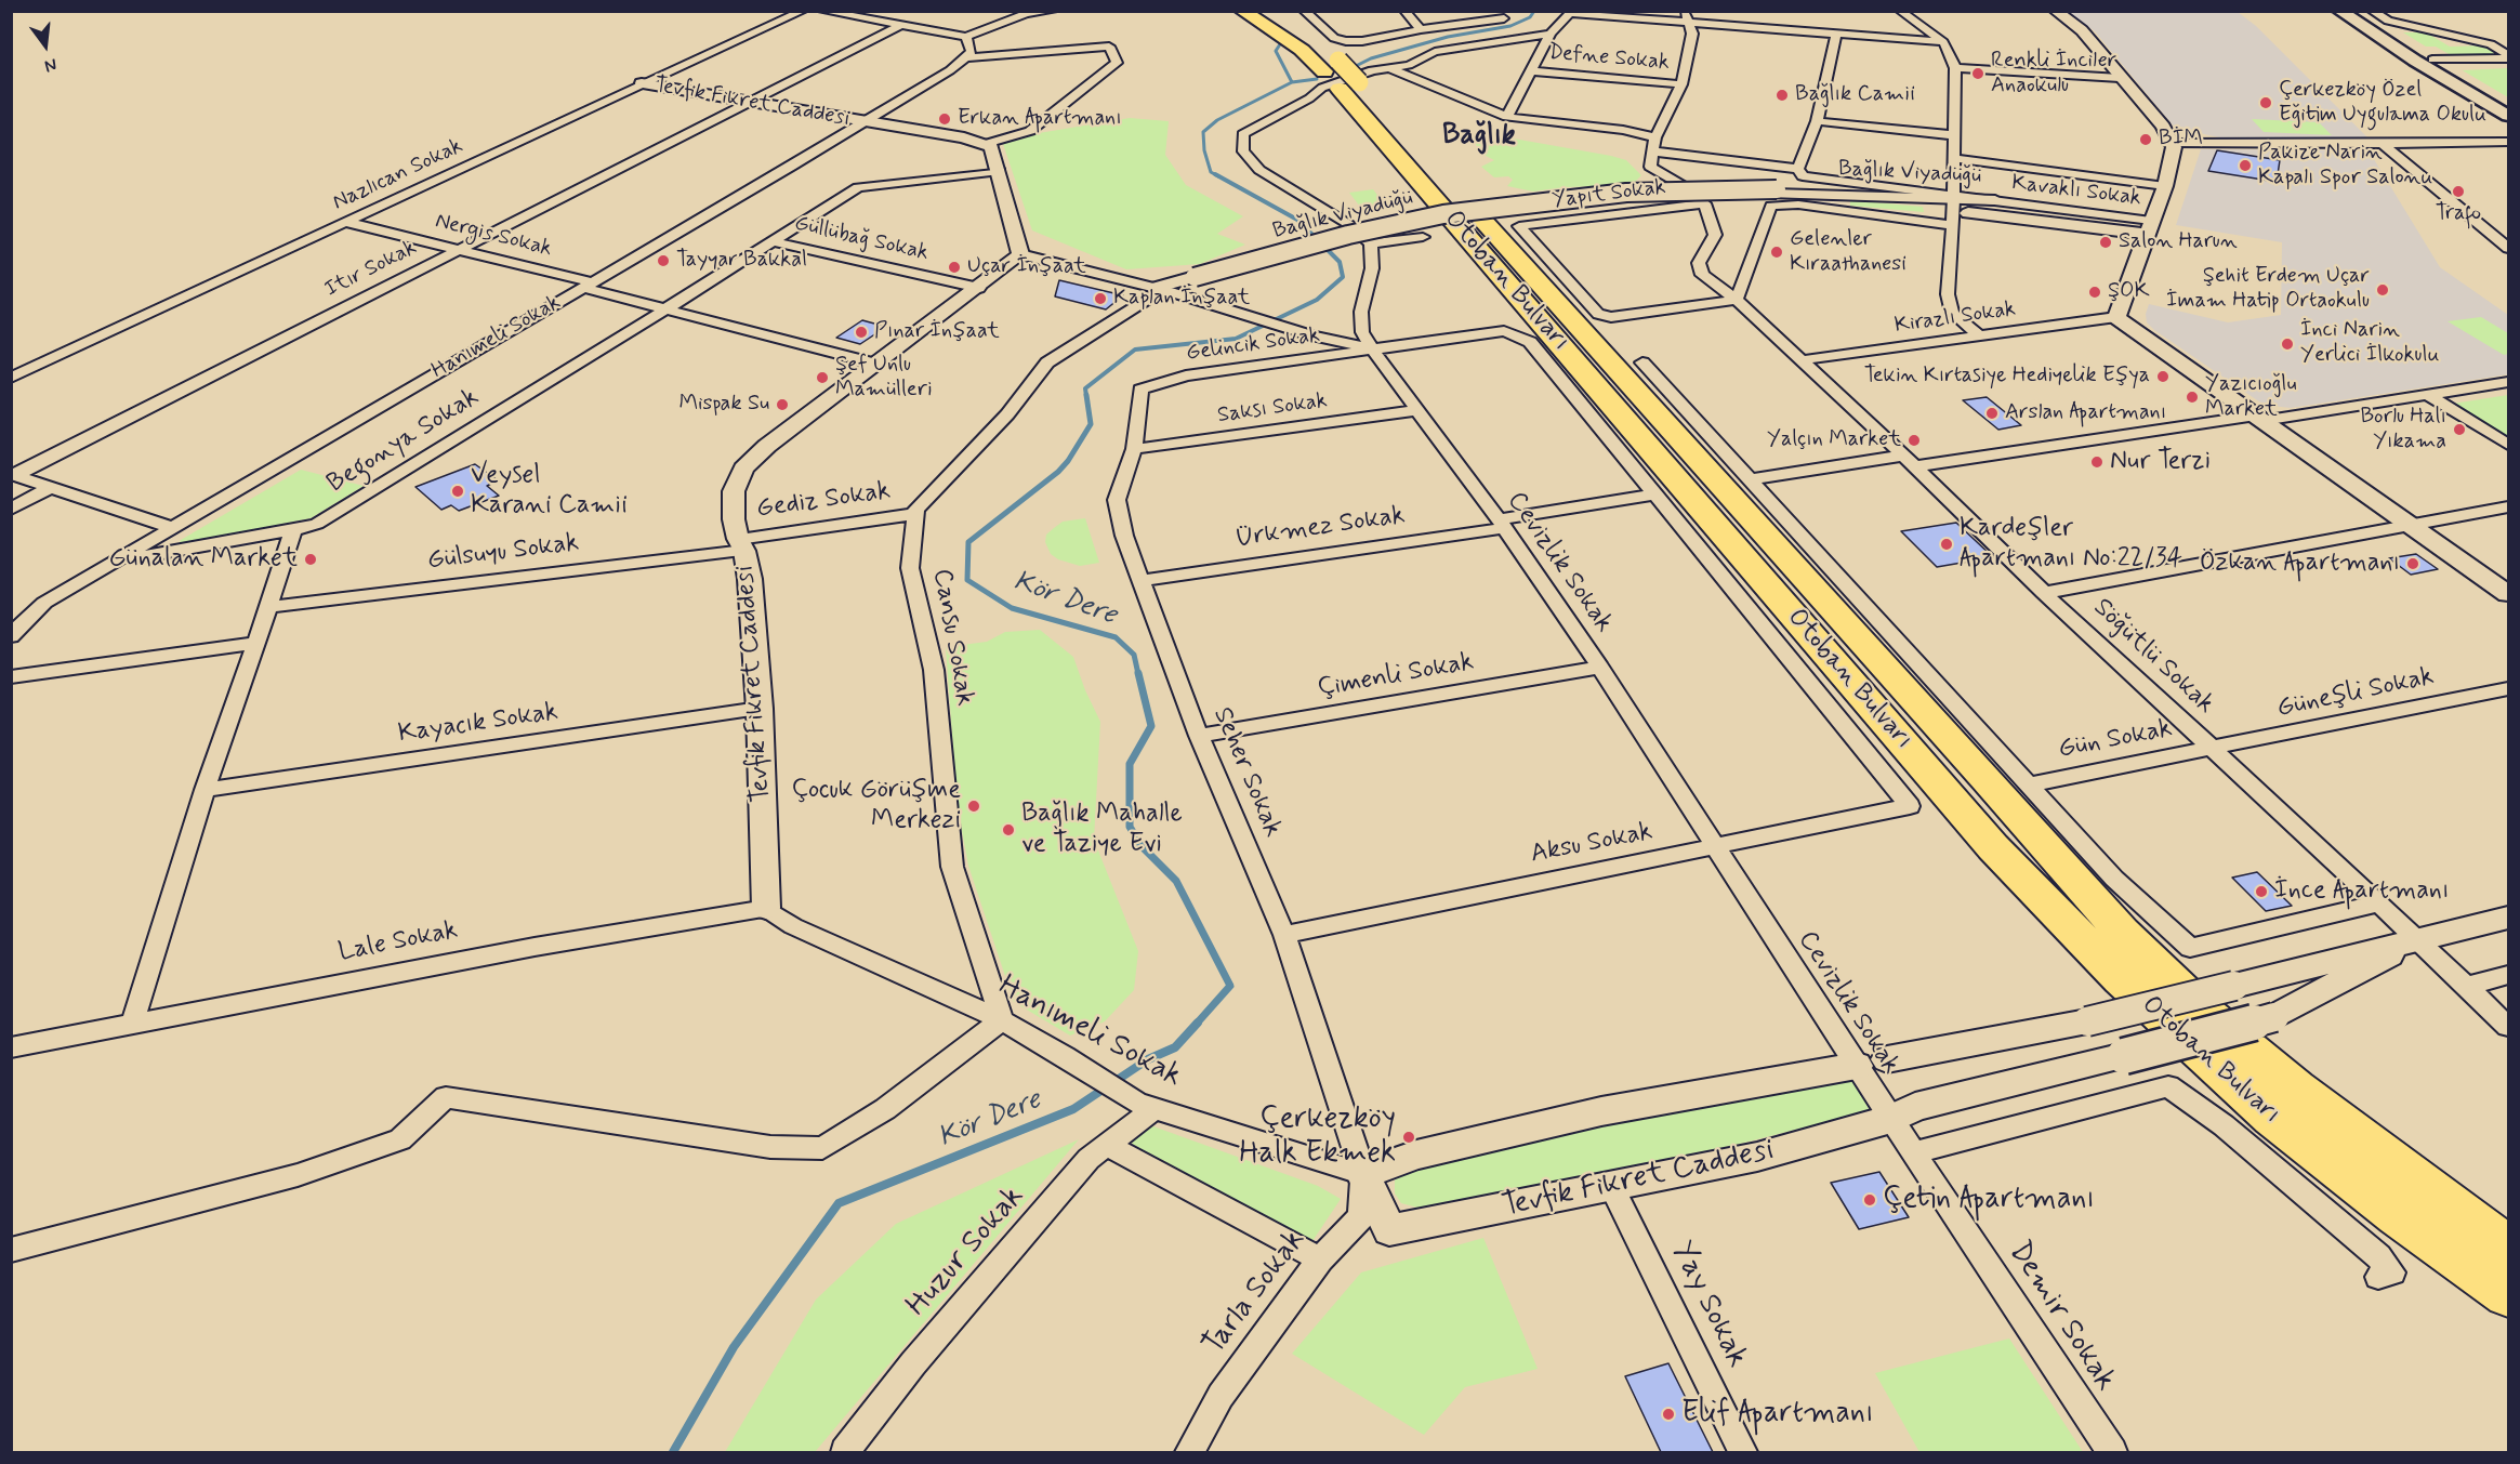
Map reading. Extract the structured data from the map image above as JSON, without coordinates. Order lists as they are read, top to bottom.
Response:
{
  "streets": {
    "highway": ["Otoban Bulvarı"],
    "street": [
      "Defne Sokak",
      "Tevfik Fikret Caddesi",
      "Bağlık Viyadüğü",
      "Nazlıcan Sokak",
      "Kavaklı Sokak",
      "Yapıt Sokak",
      "Nergis Sokak",
      "Güllübağ Sokak",
      "Itır Sokak",
      "Kirazlı Sokak",
      "Hanımeli Sokak",
      "Gelincik Sokak",
      "Saksı Sokak",
      "Begonya Sokak",
      "Gediz Sokak",
      "Ürkmez Sokak",
      "Gülsuyu Sokak",
      "Cevizlik Sokak",
      "Cansu Sokak",
      "Söğütlü Sokak",
      "Çimenli Sokak",
      "Güneşli Sokak",
      "Kayacık Sokak",
      "Gün Sokak",
      "Seher Sokak",
      "Aksu Sokak",
      "Lale Sokak",
      "Huzur Sokak",
      "Tarla Sokak",
      "Yay Sokak",
      "Demir Sokak"
    ]
  },
  "crossings": [
    ["Tevfik Fikret Caddesi", "Nazlıcan Sokak"],
    ["Tevfik Fikret Caddesi", "Nergis Sokak"],
    ["Tevfik Fikret Caddesi", "Güllübağ Sokak"],
    ["Tevfik Fikret Caddesi", "Itır Sokak"],
    ["Tevfik Fikret Caddesi", "Hanımeli Sokak"],
    ["Tevfik Fikret Caddesi", "Gediz Sokak"],
    ["Tevfik Fikret Caddesi", "Gülsuyu Sokak"],
    ["Tevfik Fikret Caddesi", "Cevizlik Sokak"],
    ["Tevfik Fikret Caddesi", "Söğütlü Sokak"],
    ["Tevfik Fikret Caddesi", "Kayacık Sokak"],
    ["Tevfik Fikret Caddesi", "Seher Sokak"],
    ["Tevfik Fikret Caddesi", "Lale Sokak"],
    ["Tevfik Fikret Caddesi", "Tarla Sokak"],
    ["Tevfik Fikret Caddesi", "Yay Sokak"],
    ["Tevfik Fikret Caddesi", "Demir Sokak"],
    ["Bağlık Viyadüğü", "Kavaklı Sokak"],
    ["Nazlıcan Sokak", "Nergis Sokak"],
    ["Yapıt Sokak", "Söğütlü Sokak"],
    ["Nergis Sokak", "Itır Sokak"],
    ["Nergis Sokak", "Hanımeli Sokak"],
    ["Nergis Sokak", "Begonya Sokak"],
    ["Güllübağ Sokak", "Begonya Sokak"],
    ["Kirazlı Sokak", "Söğütlü Sokak"],
    ["Hanımeli Sokak", "Begonya Sokak"],
    ["Hanımeli Sokak", "Cansu Sokak"],
    ["Hanımeli Sokak", "Seher Sokak"],
    ["Hanımeli Sokak", "Lale Sokak"],
    ["Hanımeli Sokak", "Huzur Sokak"],
    ["Hanımeli Sokak", "Tarla Sokak"],
    ["Gelincik Sokak", "Ürkmez Sokak"],
    ["Gelincik Sokak", "Cevizlik Sokak"],
    ["Gelincik Sokak", "Seher Sokak"],
    ["Gelincik Sokak", "Aksu Sokak"],
    ["Saksı Sokak", "Cevizlik Sokak"],
    ["Saksı Sokak", "Seher Sokak"],
    ["Gediz Sokak", "Gülsuyu Sokak"],
    ["Gediz Sokak", "Cansu Sokak"],
    ["Ürkmez Sokak", "Cevizlik Sokak"],
    ["Ürkmez Sokak", "Seher Sokak"],
    ["Cevizlik Sokak", "Çimenli Sokak"],
    ["Cevizlik Sokak", "Aksu Sokak"],
    ["Cevizlik Sokak", "Demir Sokak"],
    ["Söğütlü Sokak", "Güneşli Sokak"],
    ["Söğütlü Sokak", "Gün Sokak"],
    ["Çimenli Sokak", "Seher Sokak"],
    ["Güneşli Sokak", "Gün Sokak"],
    ["Seher Sokak", "Aksu Sokak"],
    ["Seher Sokak", "Tarla Sokak"]
  ],
  "districts": ["Bağlık"],
  "water": ["Kör Dere"],
  "places": [
    "Renkli İnciler Anaokulu",
    "Bağlık Camii",
    "Çerkezköy Özel Eğitim Uygulama Okulu",
    "Erkan Apartmanı",
    "BİM",
    "Pakize Narin Kapalı Spor Salonu",
    "Trafo",
    "Salon Harun",
    "Gelenler Kıraathanesi",
    "Tayyar Bakkal",
    "Uçar İnşaat",
    "Şehit Erdem Uçar İmam Hatip Ortaokulu",
    "ŞOK",
    "Kaplan İnşaat",
    "Pınar İnşaat",
    "İnci Narin Yerlici İlkokulu",
    "Tekin Kırtasiye Hediyelik Eşya",
    "Şef Unlu Mamülleri",
    "Yazıcıoğlu Market",
    "Mispak Su",
    "Arslan Apartmanı",
    "Borlu Halı Yıkama",
    "Yalçın Market",
    "Nur Terzi",
    "Veysel Karani Camii",
    "Kardeşler Apartmanı No:22/34",
    "Günalan Market",
    "Özkan Apartmanı",
    "Çocuk Görüşme Merkezi",
    "Bağlık Mahalle ve Taziye Evi",
    "İnce Apartmanı",
    "Çerkezköy Halk Ekmek",
    "Çetin Apartmanı",
    "Elif Apartmanı"
  ],
  "north": "bottom"
}
